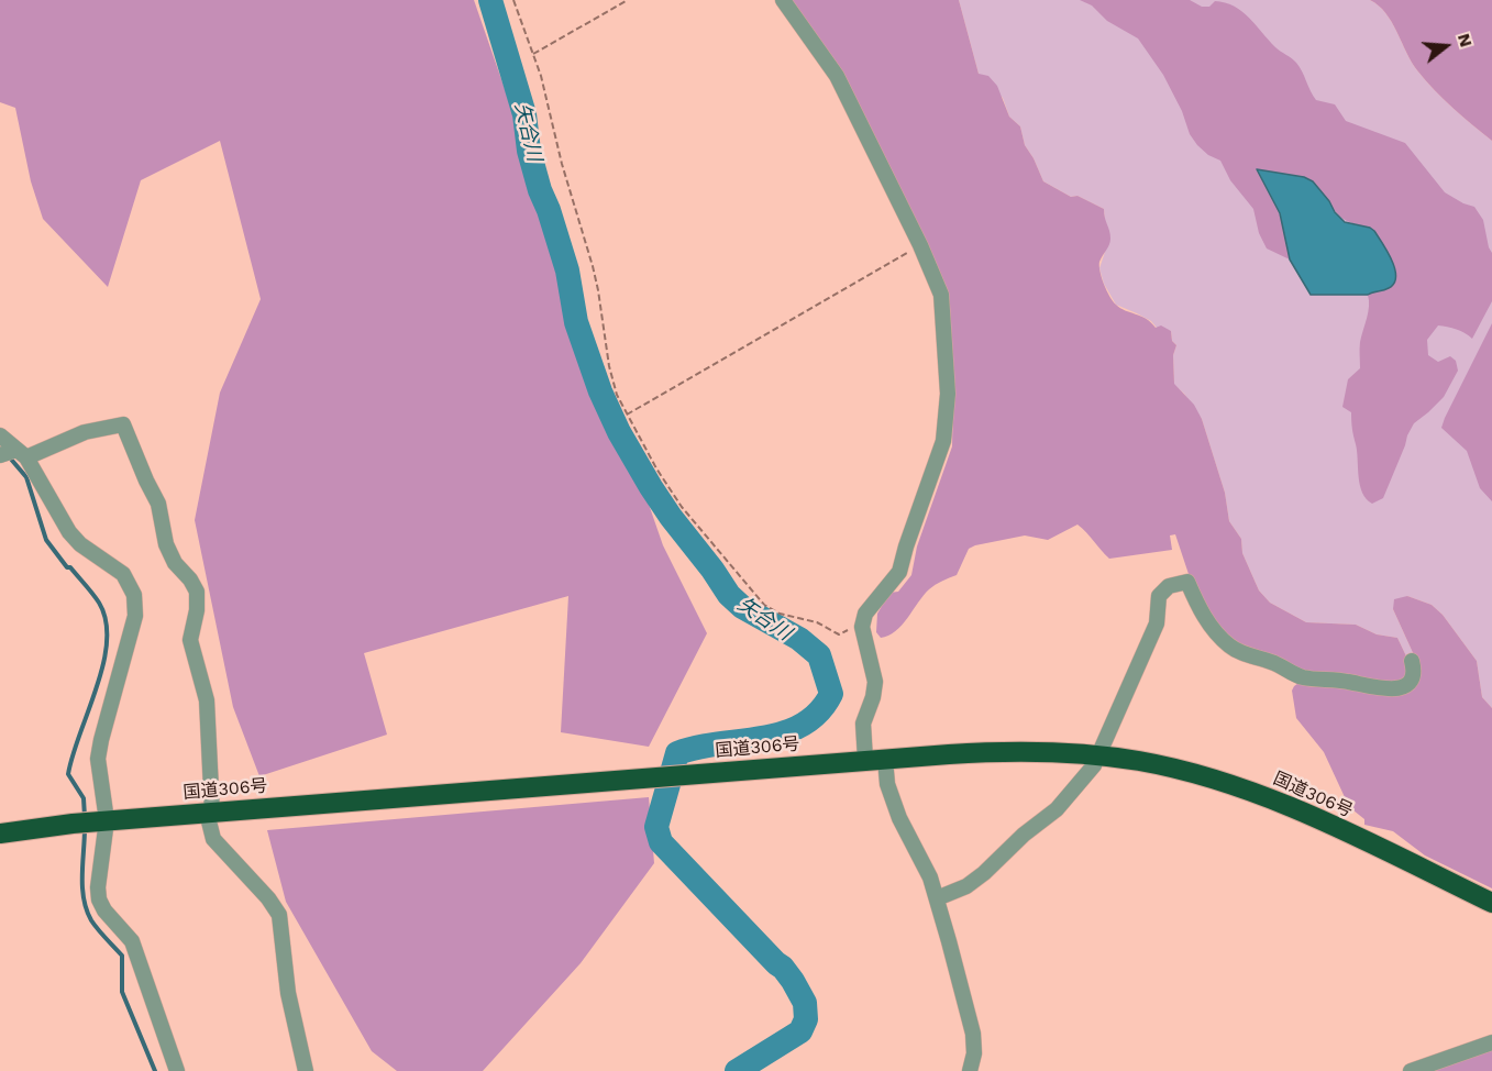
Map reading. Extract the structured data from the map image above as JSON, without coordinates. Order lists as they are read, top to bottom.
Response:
{
  "streets": {
    "highway": ["国道306号"]
  },
  "water": ["矢合川"],
  "north": "right"
}
